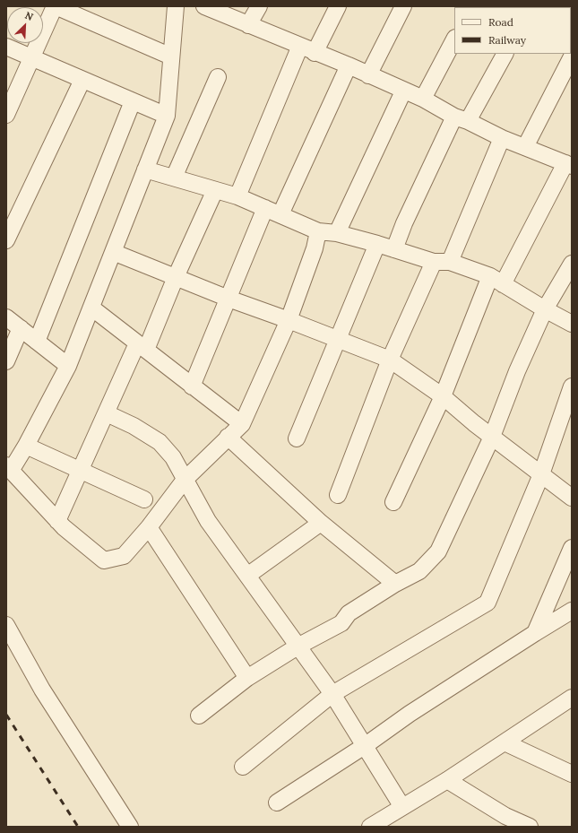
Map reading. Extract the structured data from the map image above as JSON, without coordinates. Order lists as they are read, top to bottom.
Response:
{
  "legend": ["Road", "Railway"],
  "north": "top right"
}
